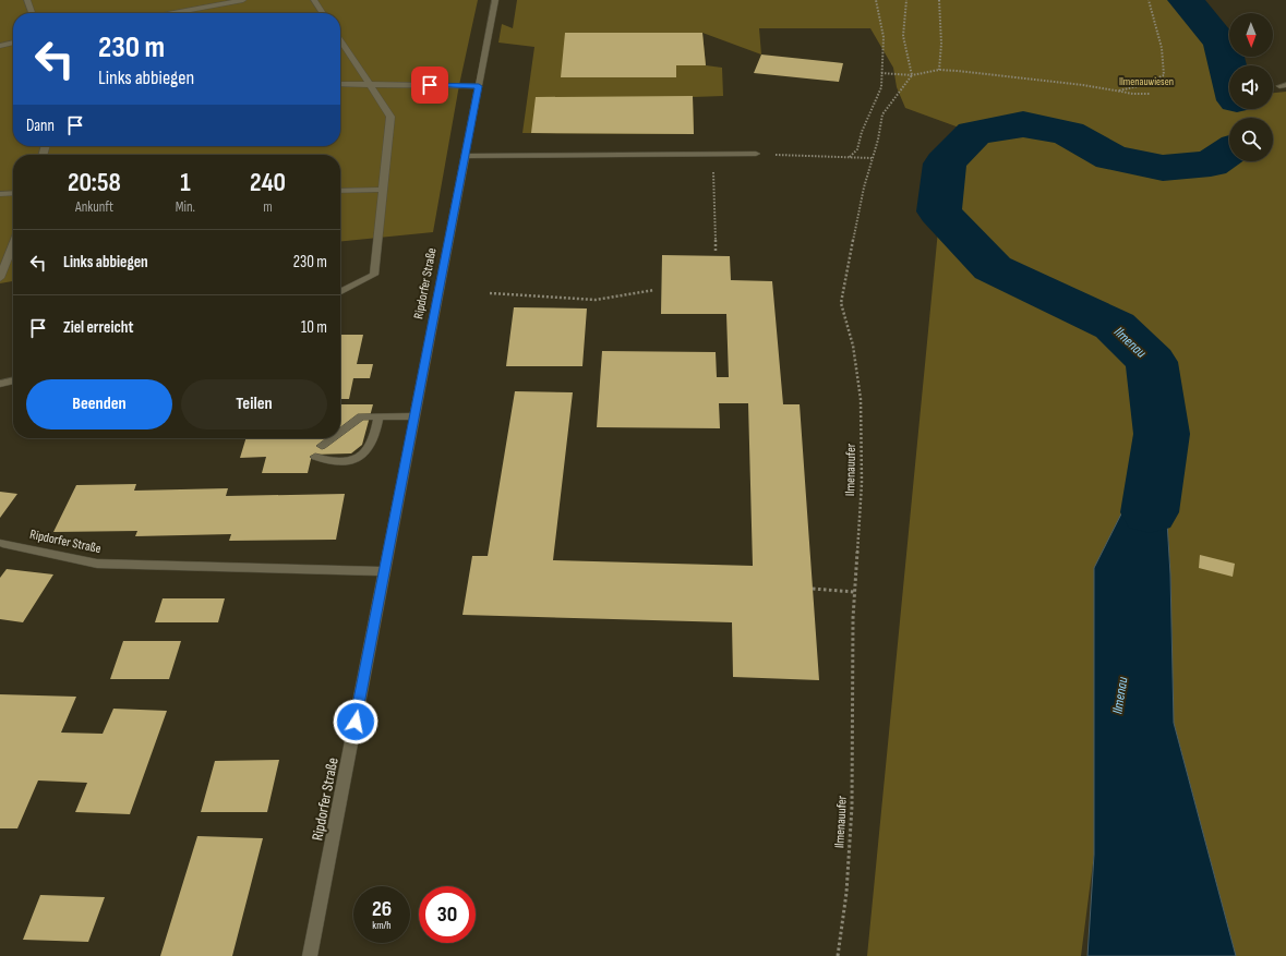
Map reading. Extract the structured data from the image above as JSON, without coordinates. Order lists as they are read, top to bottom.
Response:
{
  "streets": {
    "street": ["Ripdorfer Straße"],
    "path": ["Ilmenauufer"]
  },
  "water": ["Ilmenau"],
  "parks": ["Ilmenauwiesen"],
  "north": "bottom",
  "page": {
    "turn": ["230 m", "Links abbiegen"],
    "then": "Dann",
    "eta": [
      "20:58",
      "Ankunft",
      "1",
      "Min.",
      "240",
      "m"
    ],
    "list": [
      {
        "name": "Links abbiegen",
        "value": "230 m"
      },
      {
        "name": "Ziel erreicht",
        "value": "10 m"
      }
    ],
    "buttons": ["Beenden", "Teilen"],
    "speed": "26 km/h",
    "limit": "30"
  }
}
